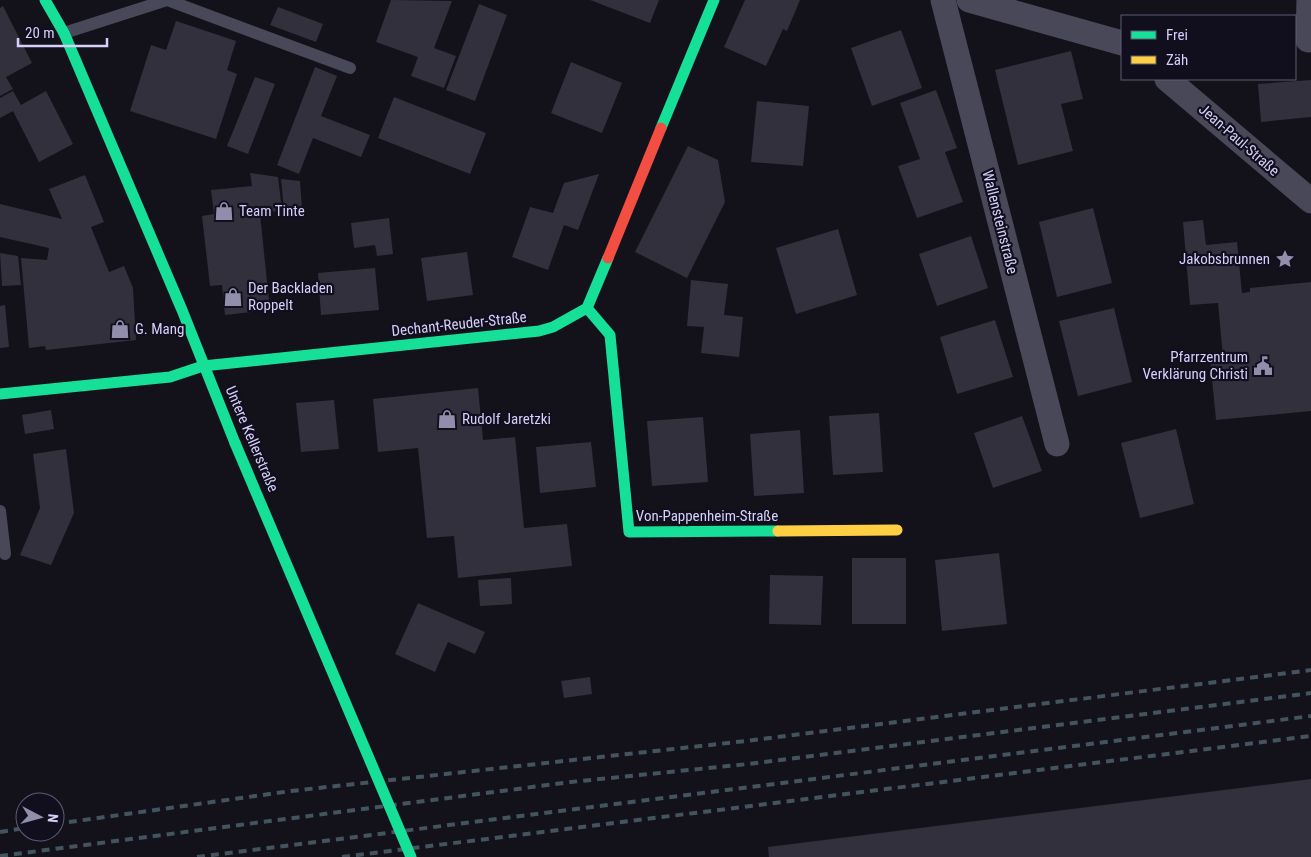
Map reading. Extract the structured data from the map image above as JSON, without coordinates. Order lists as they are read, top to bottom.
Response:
{
  "streets": {
    "street": [
      "Jean-Paul-Straße",
      "Wallensteinstraße",
      "Dechant-Reuder-Straße",
      "Untere Kellerstraße",
      "Von-Pappenheim-Straße"
    ]
  },
  "crossings": [
    ["Dechant-Reuder-Straße", "Untere Kellerstraße"],
    ["Dechant-Reuder-Straße", "Von-Pappenheim-Straße"]
  ],
  "places": {
    "shop": [
      "Team Tinte",
      "Der Backladen Roppelt",
      "G. Mang",
      "Rudolf Jaretzki"
    ],
    "place": ["Jakobsbrunnen"],
    "public building": ["Pfarrzentrum Verklärung Christi"]
  },
  "legend": ["Frei", "Zäh"],
  "scale_bar": "20 m",
  "north": "right"
}
